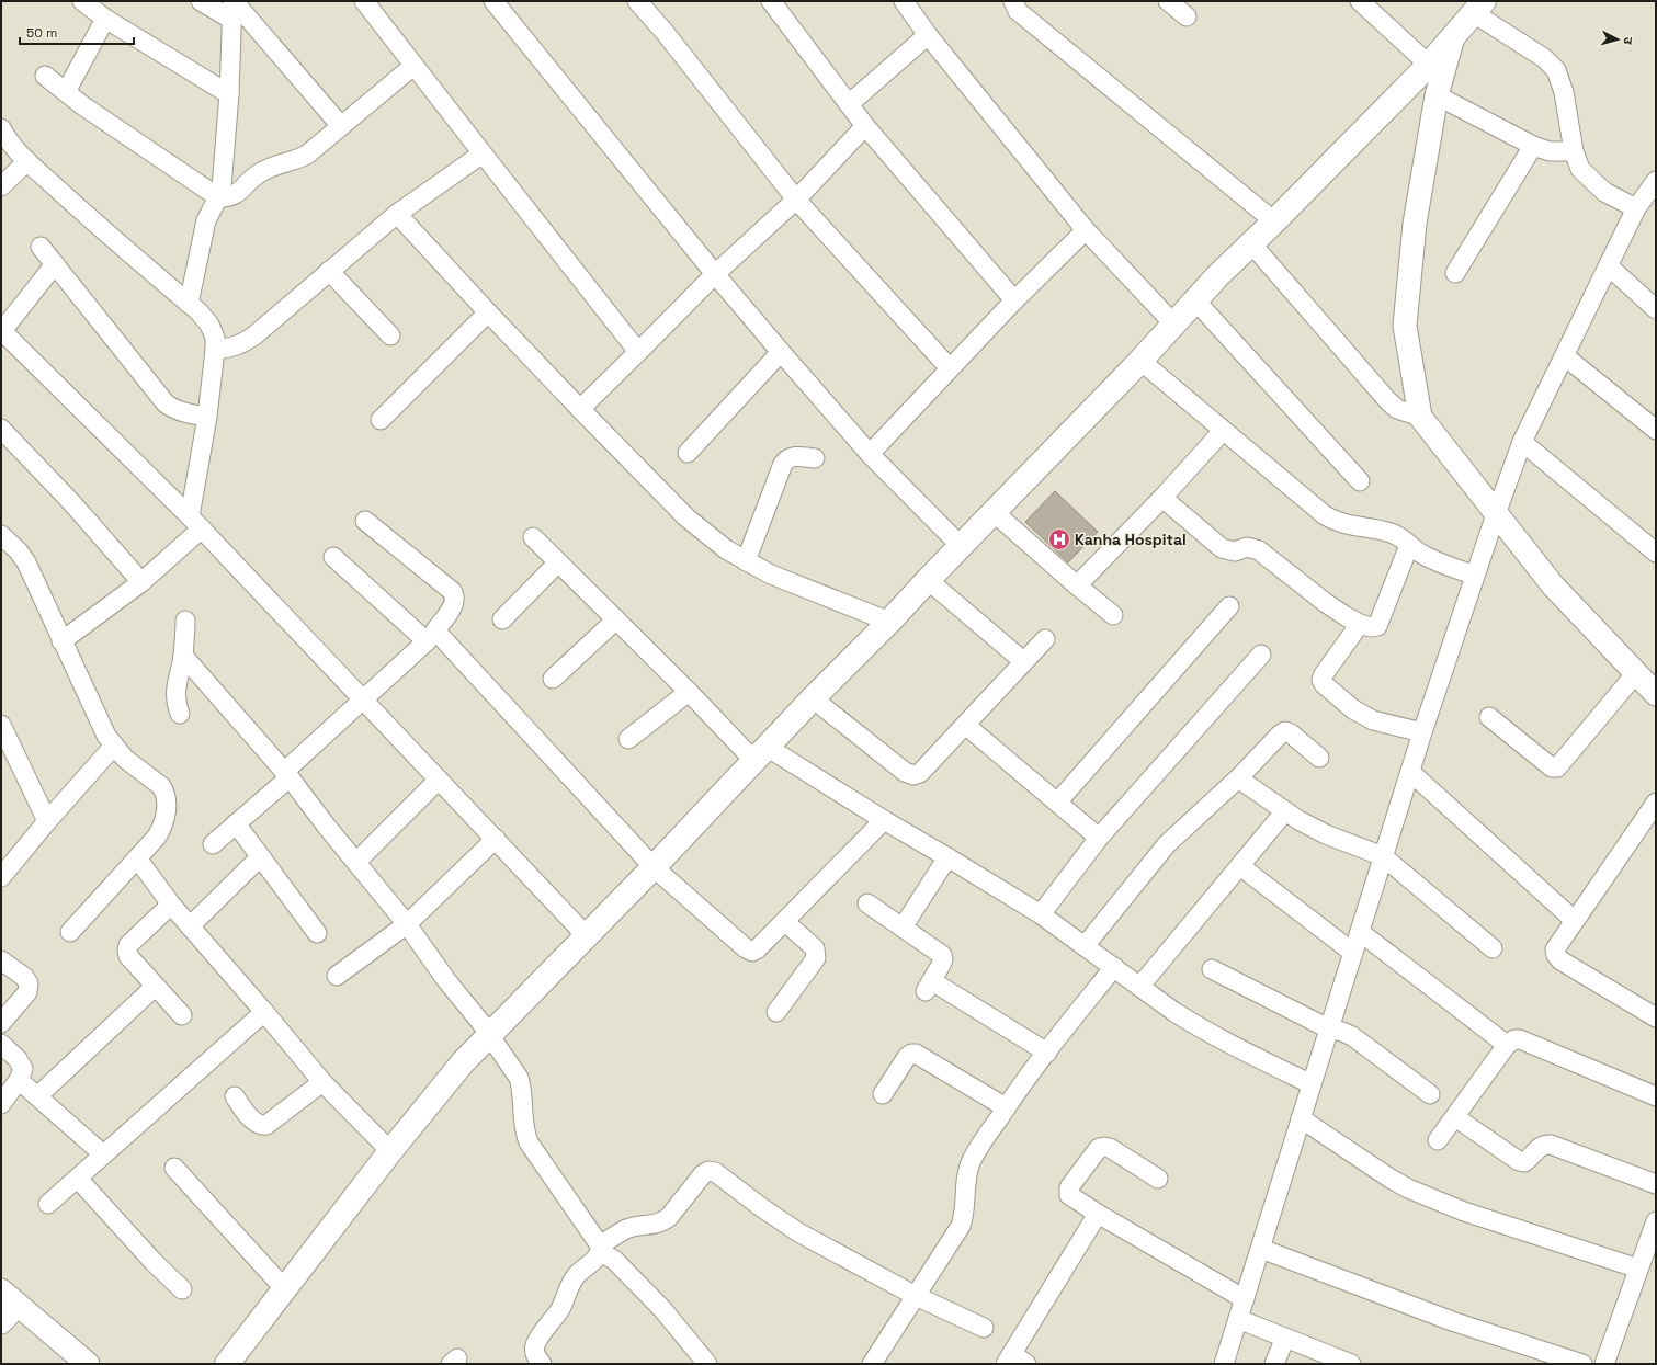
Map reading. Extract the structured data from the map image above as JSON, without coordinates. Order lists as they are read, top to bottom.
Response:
{
  "places": {
    "hospital": ["Kanha Hospital"]
  },
  "scale_bar": "50 m",
  "north": "right"
}
